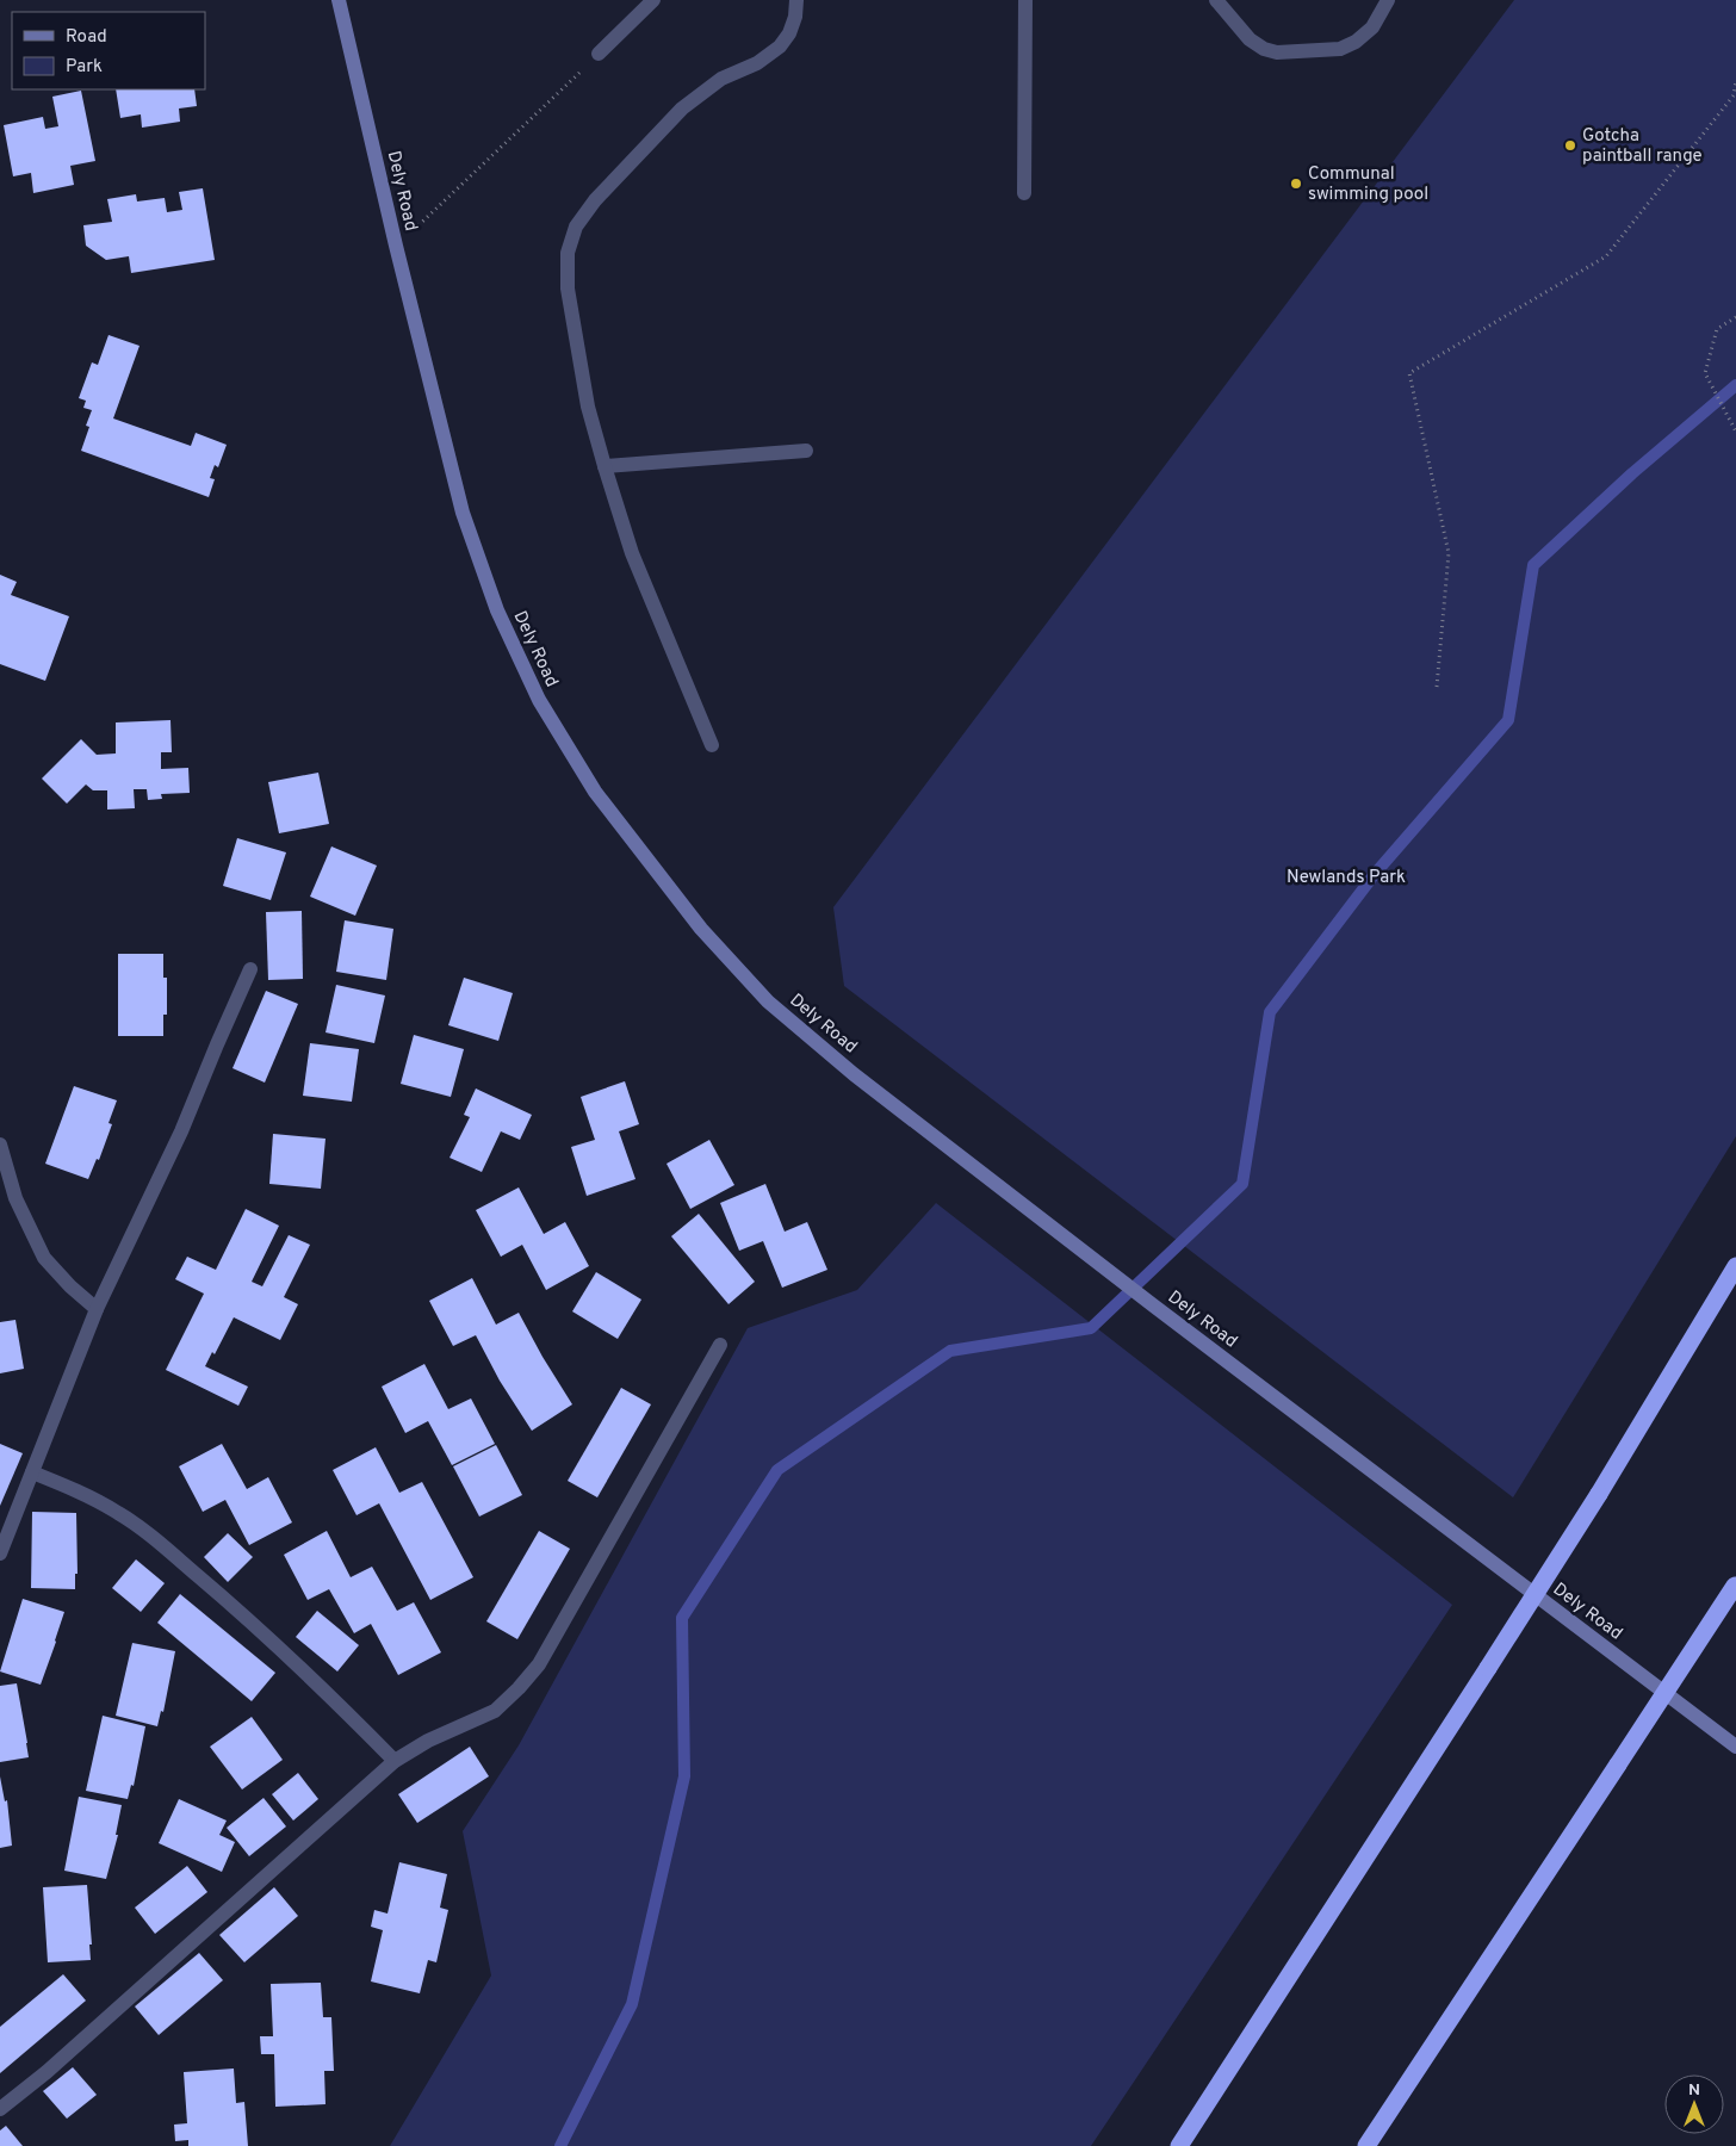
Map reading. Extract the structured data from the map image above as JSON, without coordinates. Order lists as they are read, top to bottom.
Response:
{
  "streets": {
    "street": ["Dely Road"]
  },
  "parks": ["Newlands Park"],
  "places": ["Gotcha paintball range", "Communal swimming pool"],
  "legend": ["Road", "Park"],
  "north": "top"
}
